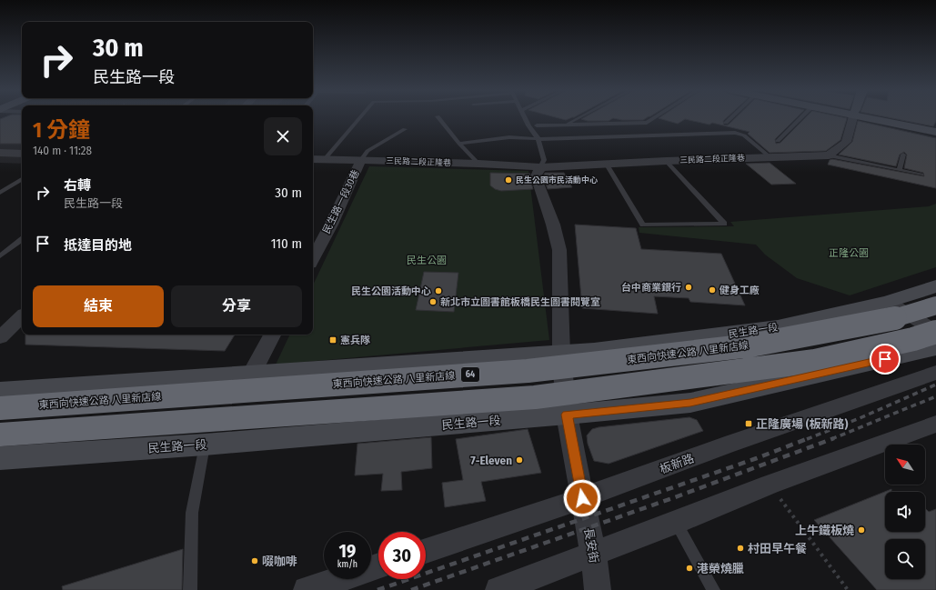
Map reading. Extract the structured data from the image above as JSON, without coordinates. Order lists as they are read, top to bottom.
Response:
{
  "streets": {
    "highway": ["東西向快速公路 八里新店線", "64"],
    "main road": ["民生路一段"],
    "street": [
      "三民路二段正隆巷",
      "民生路一段30巷",
      "板新路",
      "長安街"
    ]
  },
  "crossings": [
    ["三民路二段正隆巷", "民生路一段30巷"],
    ["民生路一段", "長安街"],
    ["板新路", "長安街"]
  ],
  "parks": ["正隆公園", "民生公園"],
  "places": {
    "other": [
      "民生公園市民活動中心",
      "台中商業銀行",
      "健身工廠",
      "民生公園活動中心",
      "新北市立圖書館板橋民生圖書閱覽室",
      "7-Eleven",
      "上牛鐵板燒",
      "村田早午餐",
      "啜咖啡",
      "港榮燒臘"
    ],
    "transit": ["憲兵隊", "正隆廣場 (板新路)"]
  },
  "north": "top left",
  "page": {
    "turn": ["30 m", "民生路一段"],
    "heading": ["1 分鐘", "140 m · 11:28"],
    "list": [
      {
        "name": "右轉",
        "note": "民生路一段",
        "value": "30 m"
      },
      {
        "name": "抵達目的地",
        "value": "110 m"
      }
    ],
    "buttons": ["結束", "分享"],
    "speed": "19 km/h",
    "limit": "30"
  }
}
